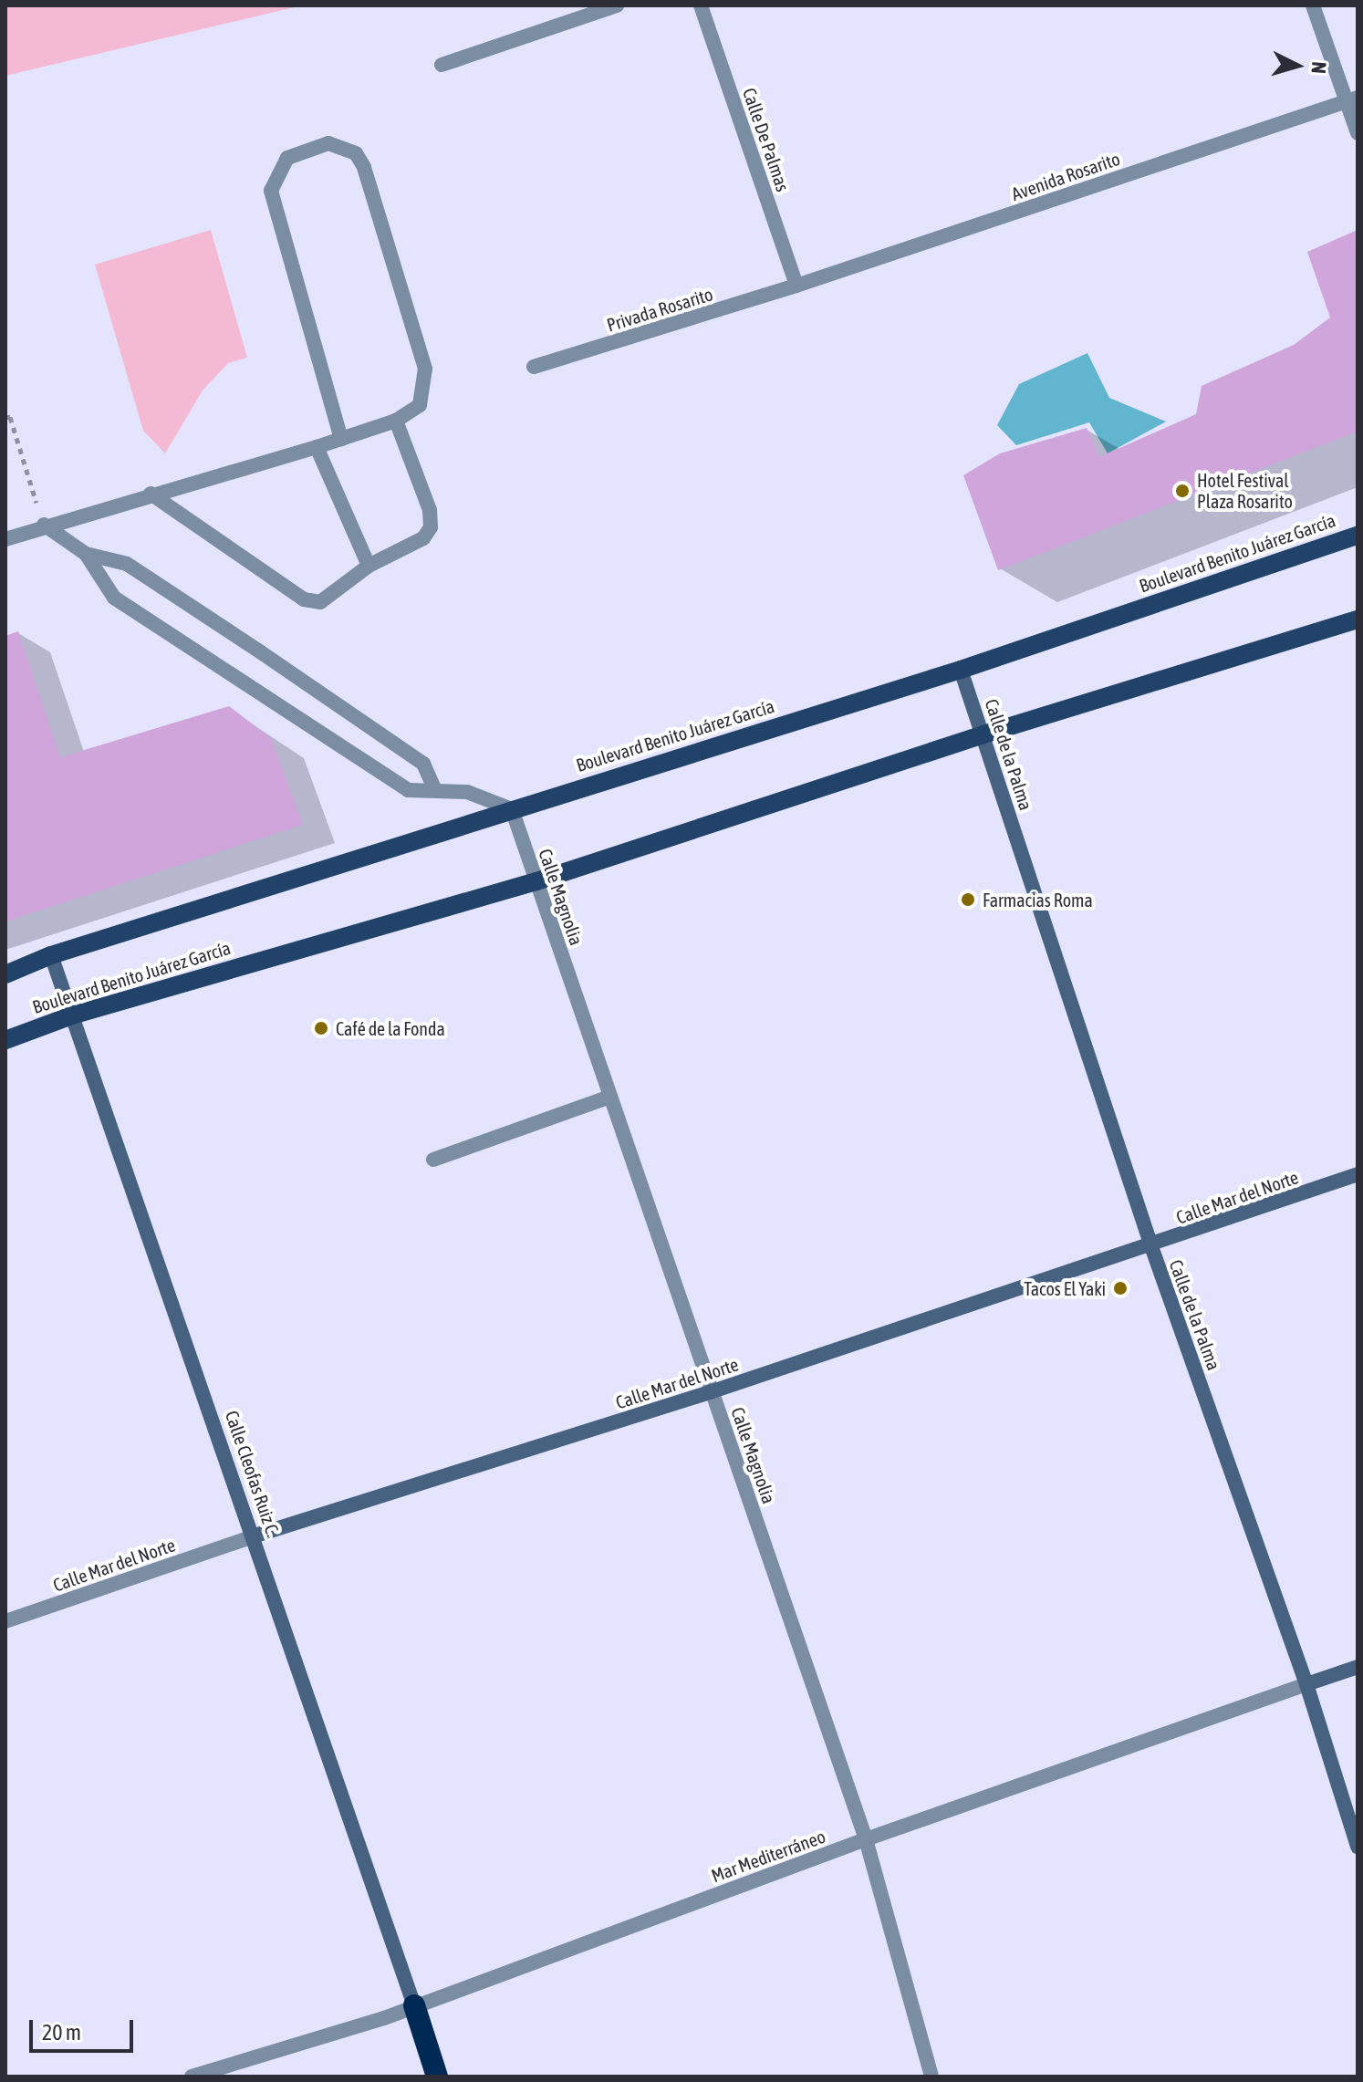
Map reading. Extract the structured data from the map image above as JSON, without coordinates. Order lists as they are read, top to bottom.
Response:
{
  "streets": {
    "main road": ["Boulevard Benito Juárez García"],
    "street": [
      "Calle De Palmas",
      "Avenida Rosarito",
      "Privada Rosarito",
      "Calle de la Palma",
      "Calle Magnolia",
      "Calle Mar del Norte",
      "Calle Cleofas Ruiz C.",
      "Mar Mediterráneo"
    ]
  },
  "crossings": [
    ["Calle De Palmas", "Avenida Rosarito"],
    ["Calle De Palmas", "Privada Rosarito"],
    ["Avenida Rosarito", "Privada Rosarito"],
    ["Boulevard Benito Juárez García", "Calle de la Palma"],
    ["Boulevard Benito Juárez García", "Calle Magnolia"],
    ["Boulevard Benito Juárez García", "Calle Cleofas Ruiz C."],
    ["Calle de la Palma", "Calle Mar del Norte"],
    ["Calle de la Palma", "Mar Mediterráneo"],
    ["Calle Magnolia", "Calle Mar del Norte"],
    ["Calle Magnolia", "Mar Mediterráneo"],
    ["Calle Mar del Norte", "Calle Cleofas Ruiz C."],
    ["Calle Cleofas Ruiz C.", "Mar Mediterráneo"]
  ],
  "places": [
    "Hotel Festival Plaza Rosarito",
    "Farmacias Roma",
    "Café de la Fonda",
    "Tacos El Yaki"
  ],
  "scale_bar": "20 m",
  "north": "right"
}
